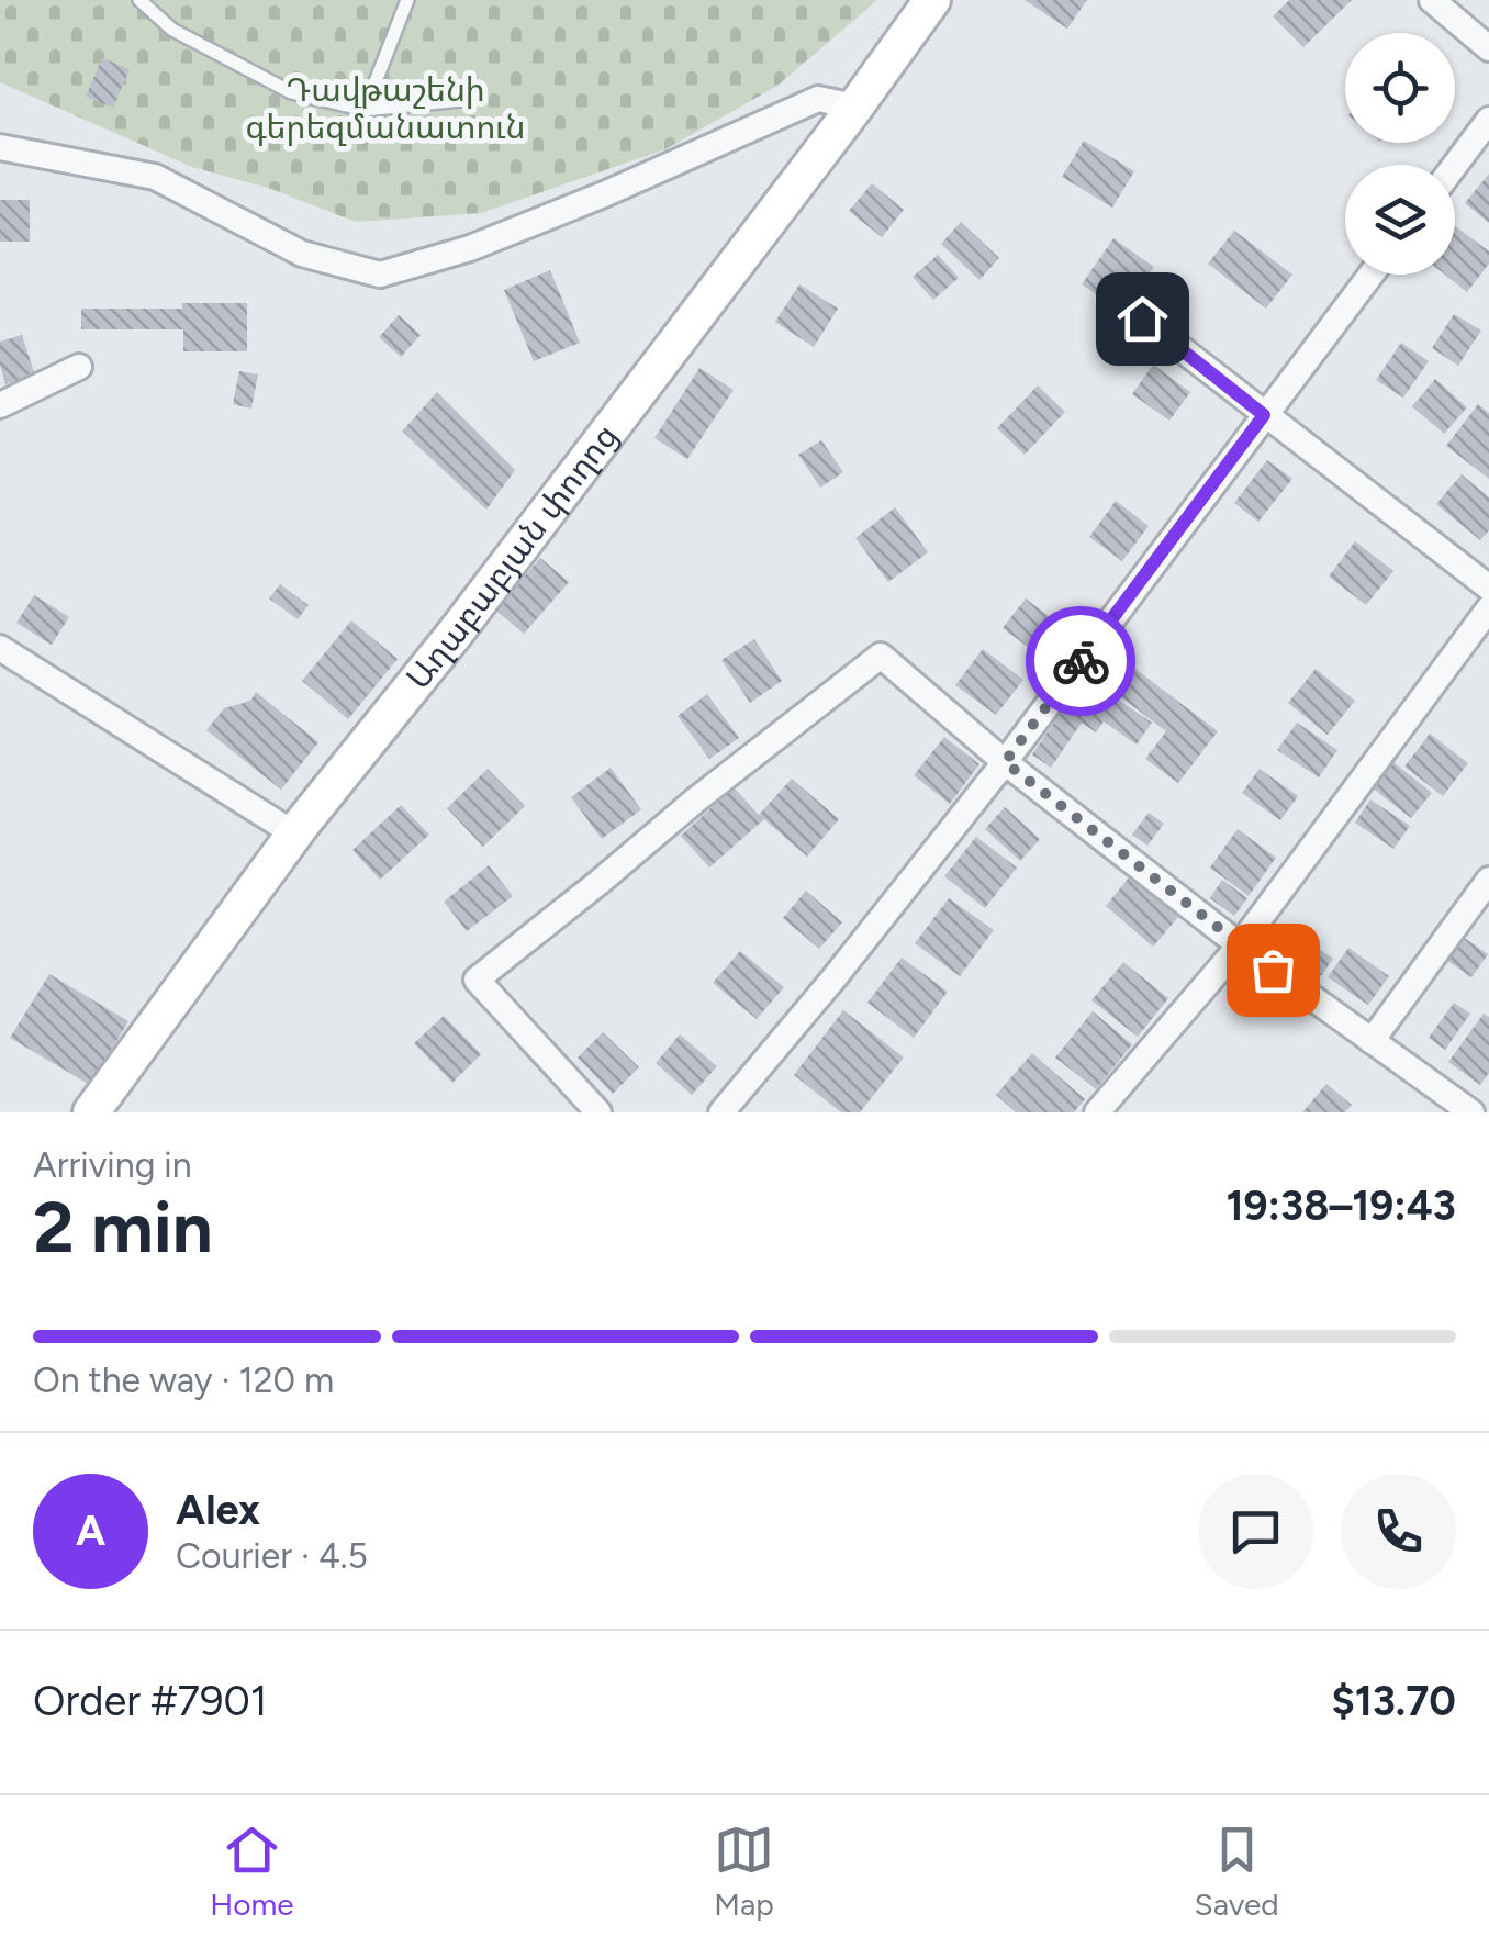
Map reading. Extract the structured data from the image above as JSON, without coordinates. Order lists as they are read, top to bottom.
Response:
{
  "streets": {
    "street": ["Աղաբաբյան փողոց"]
  },
  "parks": ["Դավթաշենի գերեզմանատուն"],
  "page": {
    "heading": ["2 min", "Arriving in", "19:38–19:43"],
    "panel": [
      "Alex",
      "Courier · 4.5",
      "Order #7901",
      "$13.70"
    ],
    "bar": "On the way · 120 m",
    "round": "A",
    "tabs": ["Home", "Map", "Saved"]
  }
}
